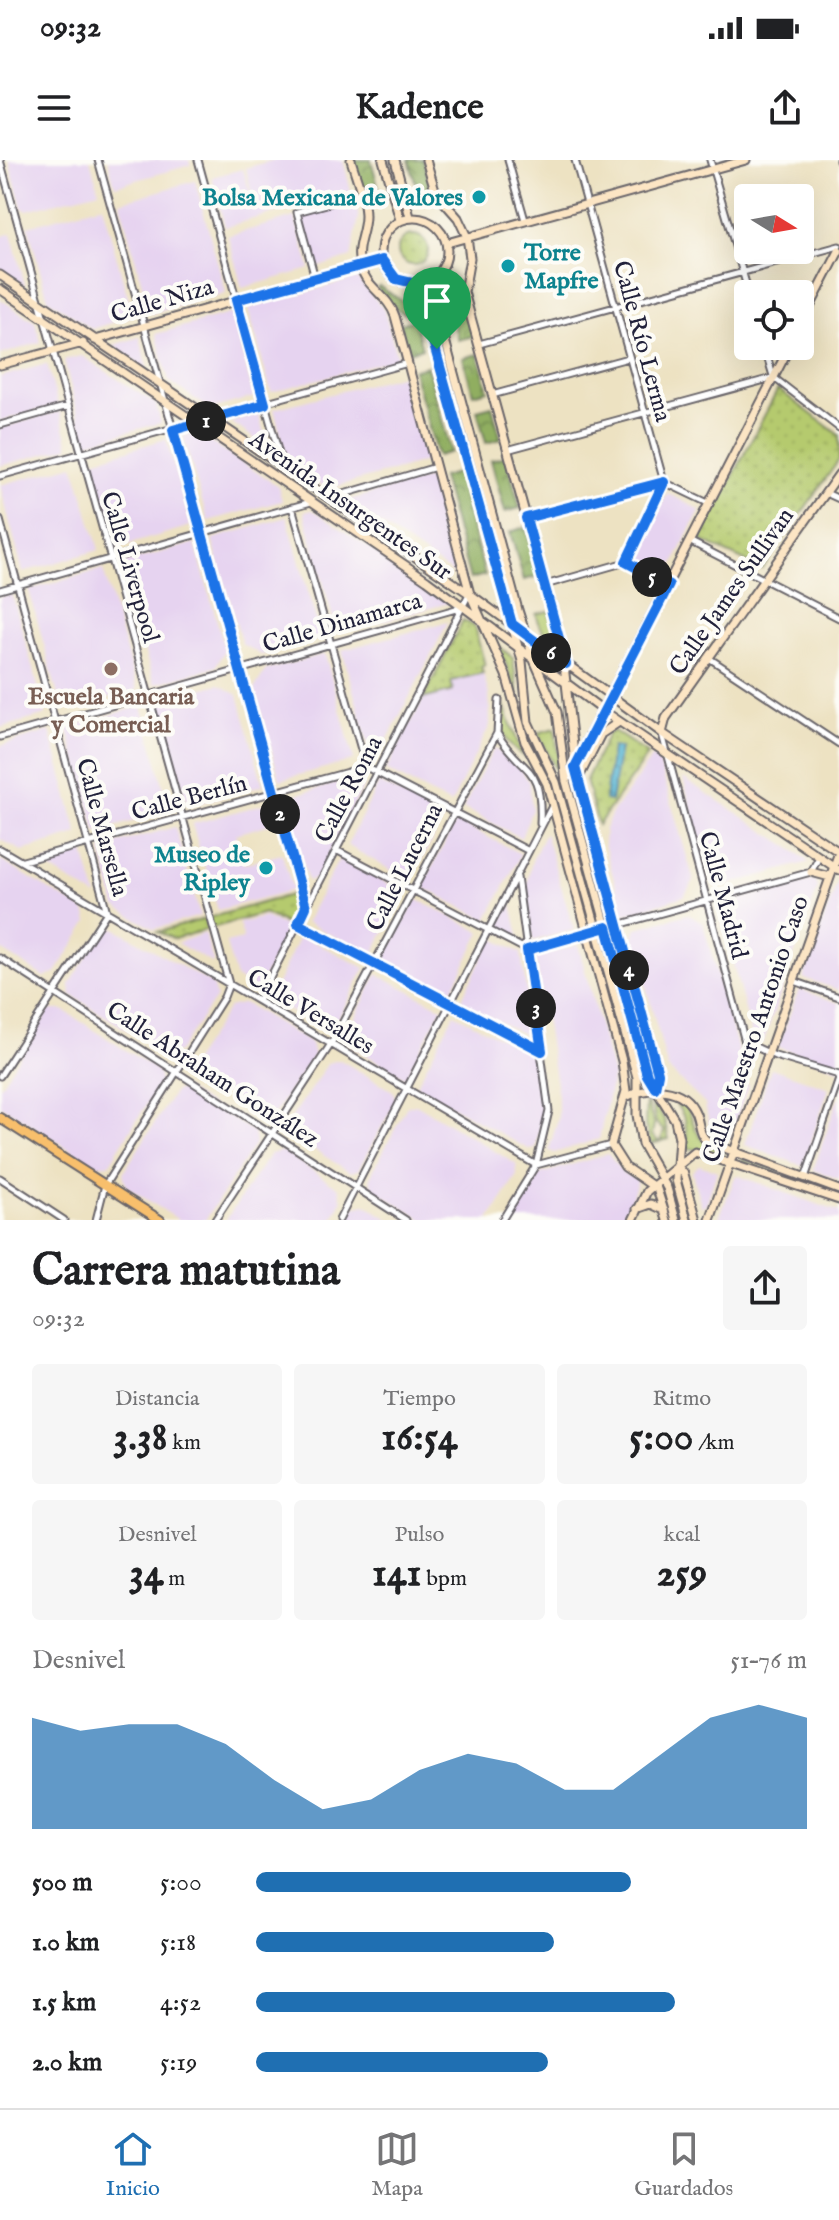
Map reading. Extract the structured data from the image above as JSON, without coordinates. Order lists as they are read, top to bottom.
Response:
{
  "streets": {
    "main road": [
      "Calle Niza",
      "Avenida Insurgentes Sur",
      "Calle James Sullivan",
      "Calle Maestro Antonio Caso"
    ],
    "street": [
      "Calle Río Lerma",
      "Calle Liverpool",
      "Calle Dinamarca",
      "Calle Roma",
      "Calle Berlín",
      "Calle Marsella",
      "Calle Lucerna",
      "Calle Madrid",
      "Calle Versalles",
      "Calle Abraham González"
    ]
  },
  "crossings": [
    ["Calle Niza", "Avenida Insurgentes Sur"],
    ["Calle Niza", "Calle Liverpool"],
    ["Avenida Insurgentes Sur", "Calle Liverpool"],
    ["Avenida Insurgentes Sur", "Calle James Sullivan"],
    ["Avenida Insurgentes Sur", "Calle Dinamarca"],
    ["Avenida Insurgentes Sur", "Calle Roma"],
    ["Avenida Insurgentes Sur", "Calle Madrid"],
    ["Avenida Insurgentes Sur", "Calle Maestro Antonio Caso"],
    ["Calle Liverpool", "Calle Dinamarca"],
    ["Calle Liverpool", "Calle Berlín"],
    ["Calle Liverpool", "Calle Versalles"],
    ["Calle James Sullivan", "Calle Madrid"],
    ["Calle Dinamarca", "Calle Roma"],
    ["Calle Dinamarca", "Calle Marsella"],
    ["Calle Roma", "Calle Versalles"],
    ["Calle Berlín", "Calle Marsella"],
    ["Calle Berlín", "Calle Versalles"],
    ["Calle Marsella", "Calle Versalles"],
    ["Calle Lucerna", "Calle Versalles"],
    ["Calle Lucerna", "Calle Abraham González"],
    ["Calle Madrid", "Calle Maestro Antonio Caso"]
  ],
  "places": [
    "Bolsa Mexicana de Valores",
    "Torre Mapfre",
    "Escuela Bancaria y Comercial",
    "Museo de Ripley"
  ],
  "north": "right",
  "page": {
    "status": "09:32",
    "header": "Kadence",
    "pins": [
      "1",
      "5",
      "6",
      "2",
      "4",
      "3"
    ],
    "heading": ["Carrera matutina", "09:32"],
    "stats": [
      ["Distancia", "3.38 km"],
      ["Tiempo", "16:54"],
      ["Ritmo", "5:00 /km"],
      ["Desnivel", "34 m"],
      ["Pulso", "141 bpm"],
      ["kcal", "259"]
    ],
    "chart": ["Desnivel", "51–76 m"],
    "list": [
      {
        "name": "500 m",
        "note": "5:00"
      },
      {
        "name": "1.0 km",
        "note": "5:18"
      },
      {
        "name": "1.5 km",
        "note": "4:52"
      },
      {
        "name": "2.0 km",
        "note": "5:19"
      }
    ],
    "tabs": ["Inicio", "Mapa", "Guardados"]
  }
}
